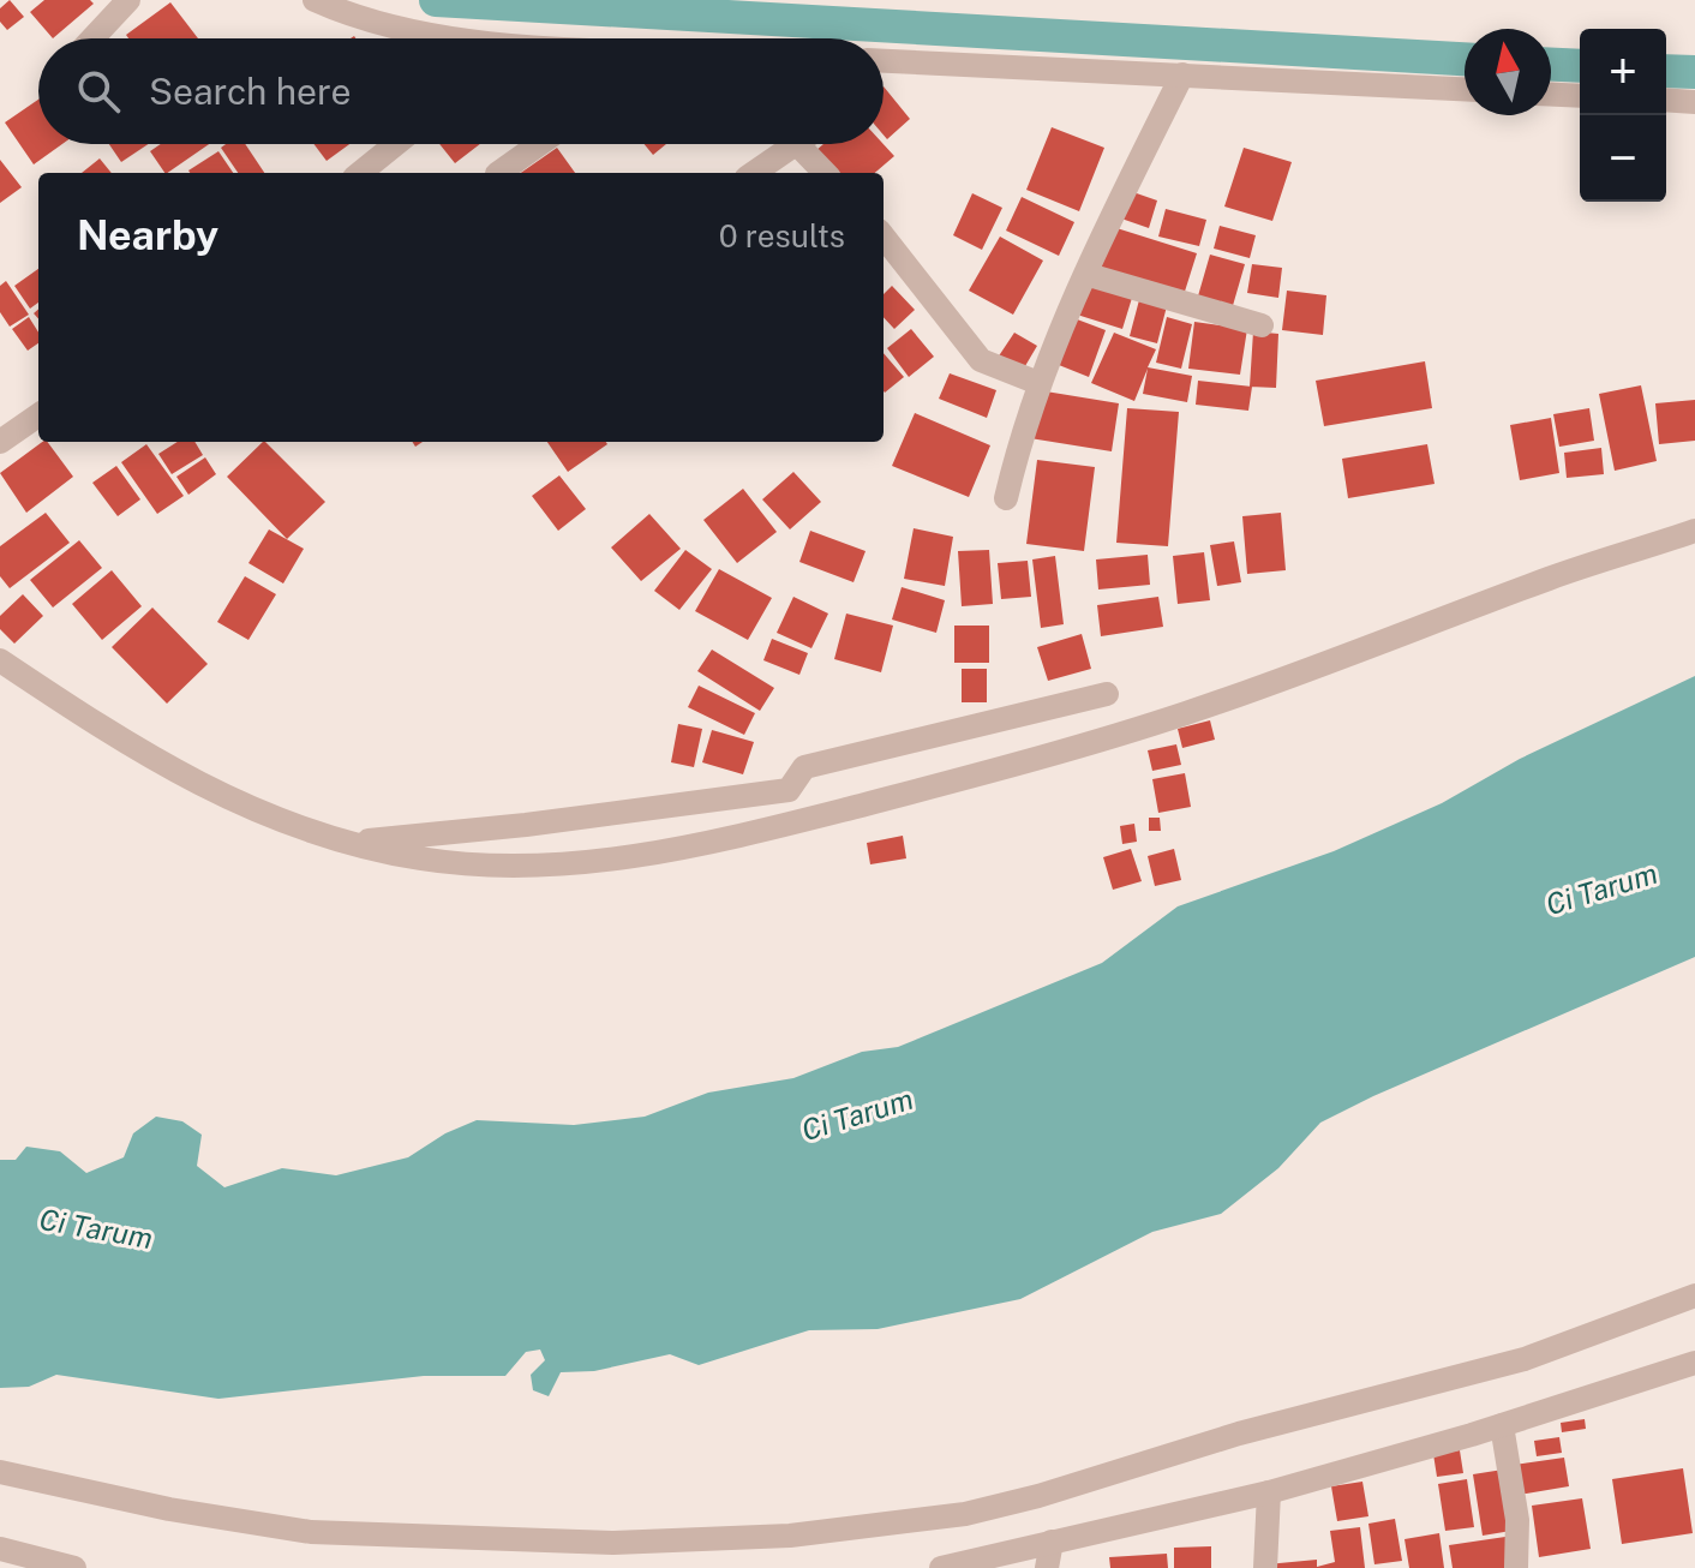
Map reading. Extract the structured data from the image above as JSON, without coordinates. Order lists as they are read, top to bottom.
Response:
{
  "water": ["Ci Tarum"],
  "north": "top",
  "page": {
    "map_buttons": ["+", "−"],
    "search": "Search here",
    "heading": ["Nearby", "0 results"]
  }
}
